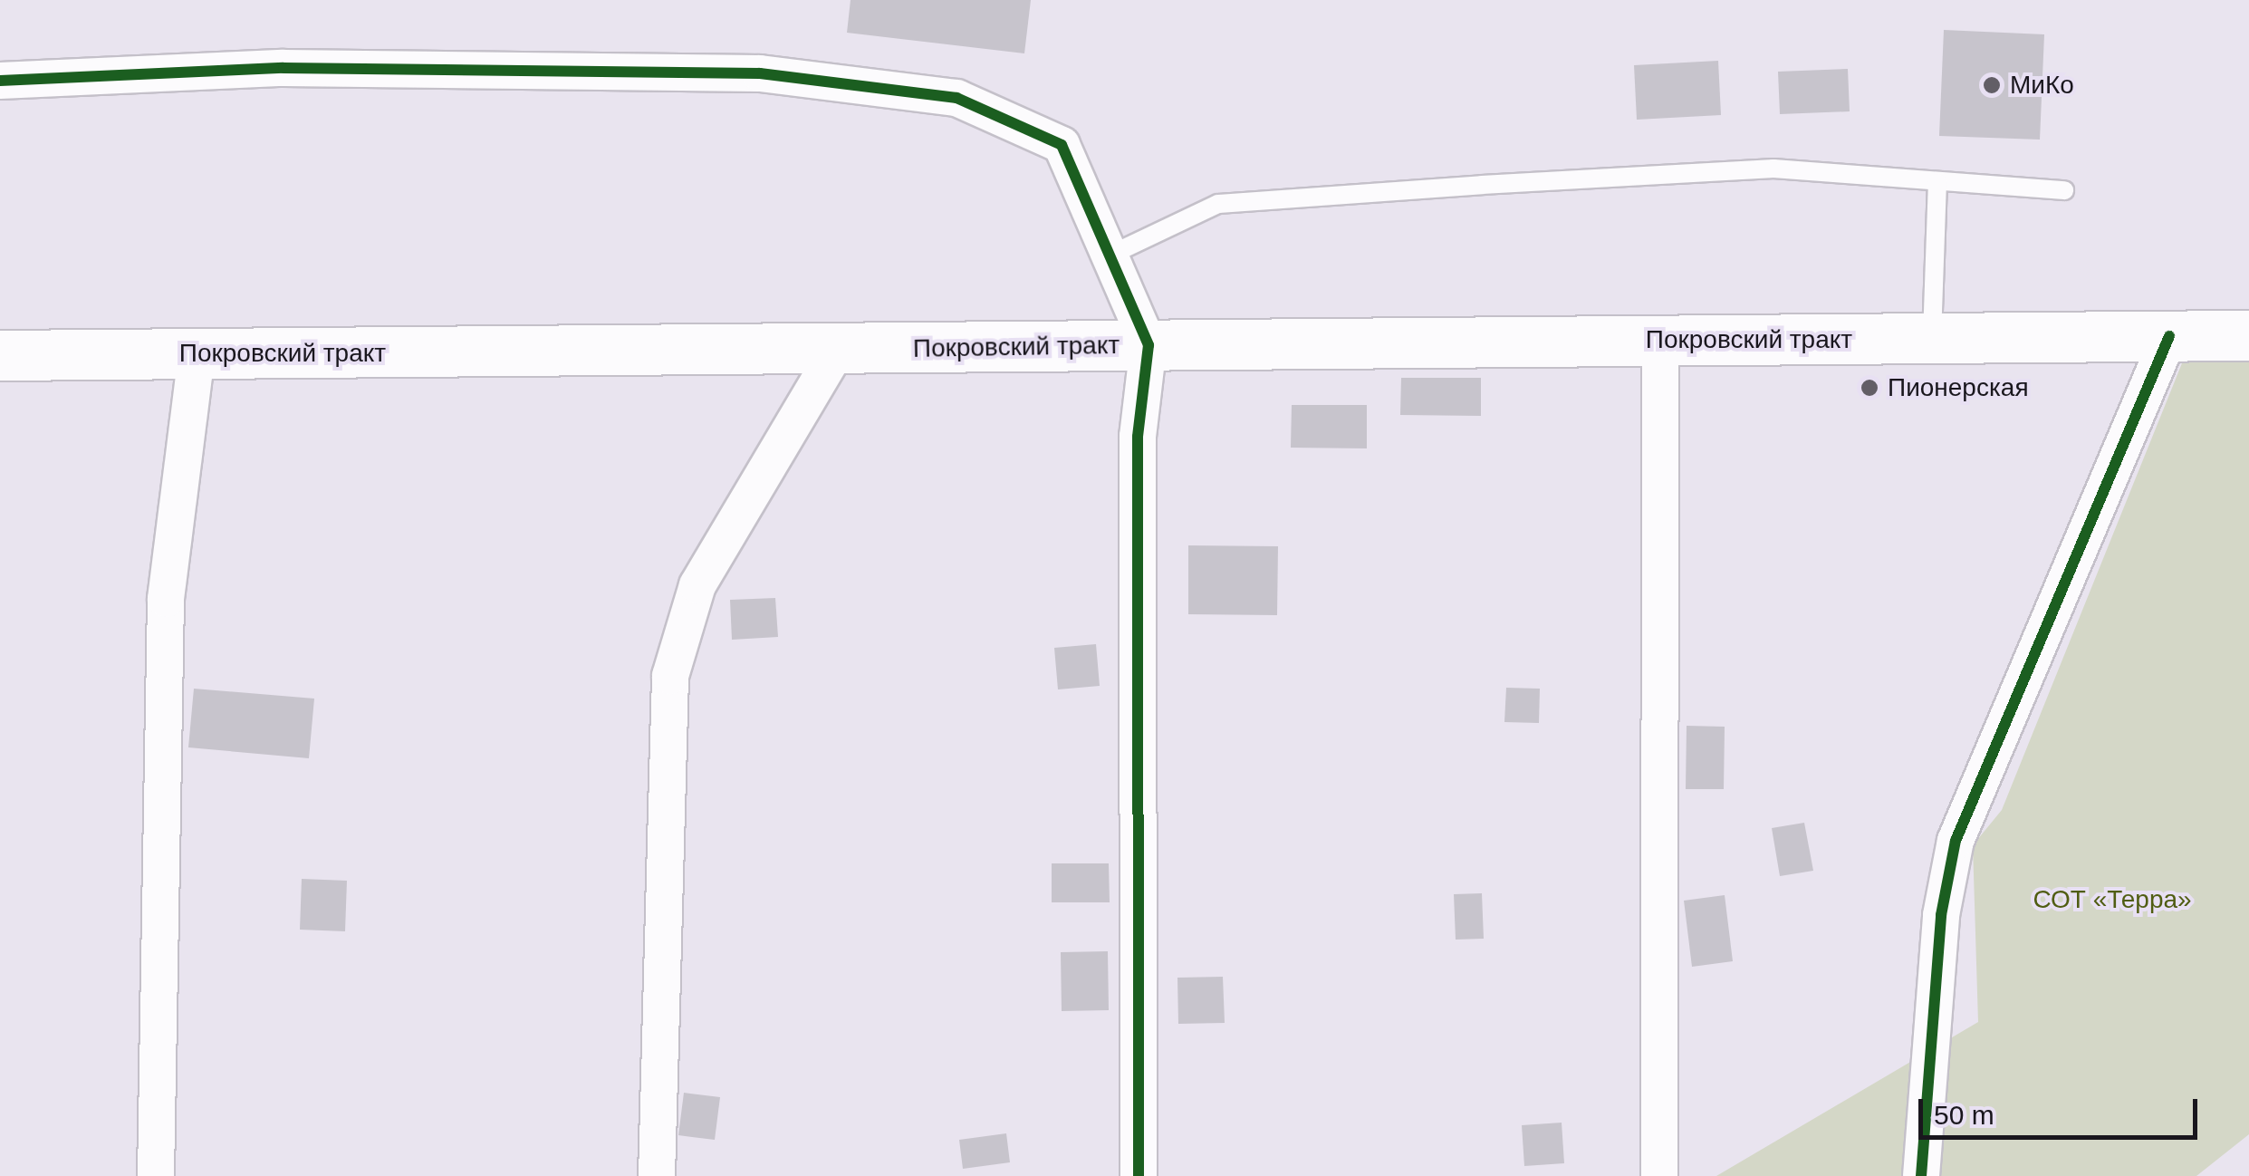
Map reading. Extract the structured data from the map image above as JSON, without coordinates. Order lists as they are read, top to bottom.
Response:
{
  "streets": {
    "main road": ["Покровский тракт"]
  },
  "parks": ["СОТ «Терра»"],
  "places": ["МиКо", "Пионерская"],
  "scale_bar": "50 m"
}
